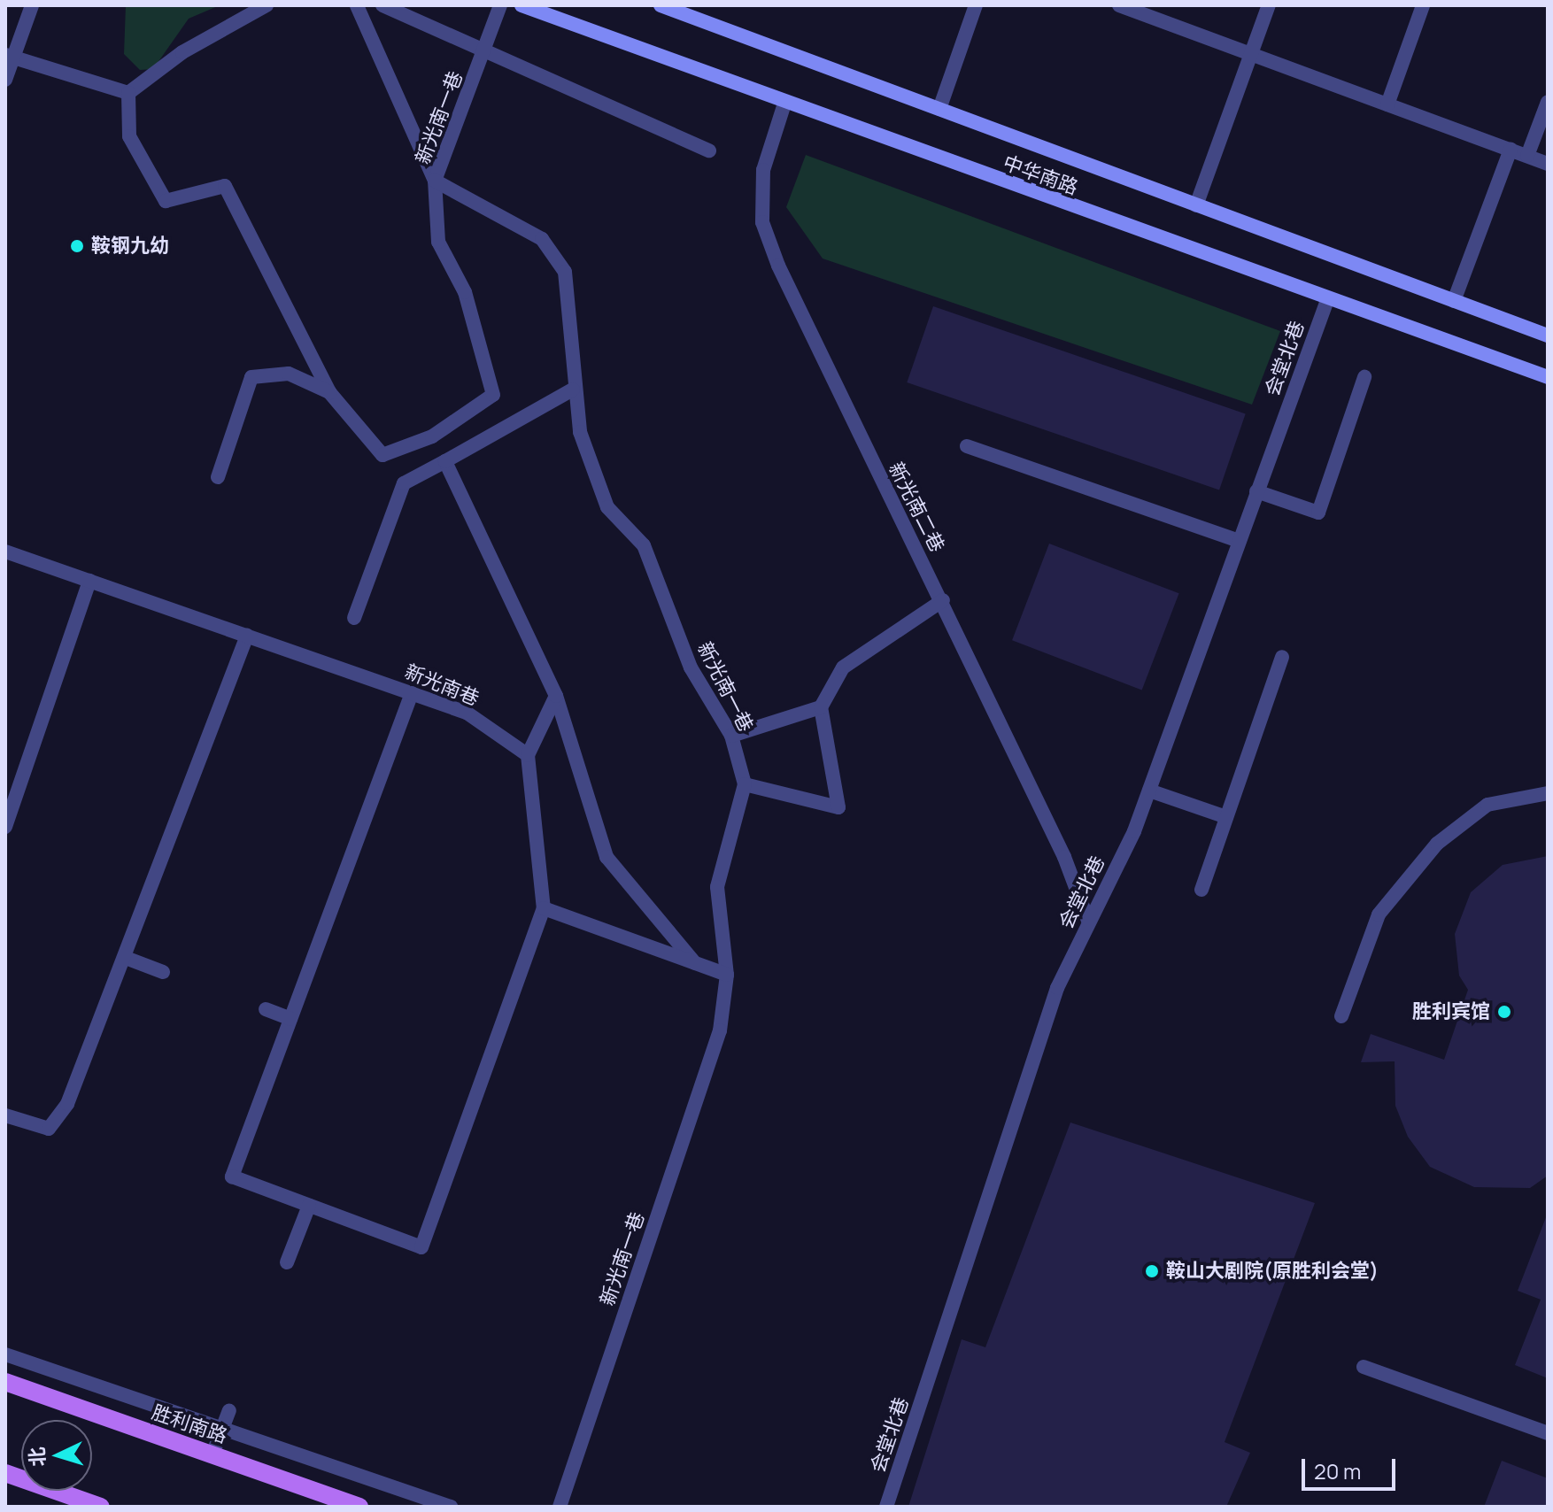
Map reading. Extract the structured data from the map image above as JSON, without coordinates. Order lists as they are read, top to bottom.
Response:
{
  "streets": {
    "main road": ["中华南路", "胜利南路"],
    "street": [
      "新光南一巷",
      "会堂北巷",
      "新光南二巷",
      "新光南巷"
    ]
  },
  "crossings": [
    ["中华南路", "会堂北巷"],
    ["中华南路", "新光南二巷"],
    ["会堂北巷", "新光南二巷"]
  ],
  "places": ["鞍钢九幼", "胜利宾馆", "鞍山大剧院(原胜利会堂)"],
  "scale_bar": "20 m",
  "north": "left"
}
